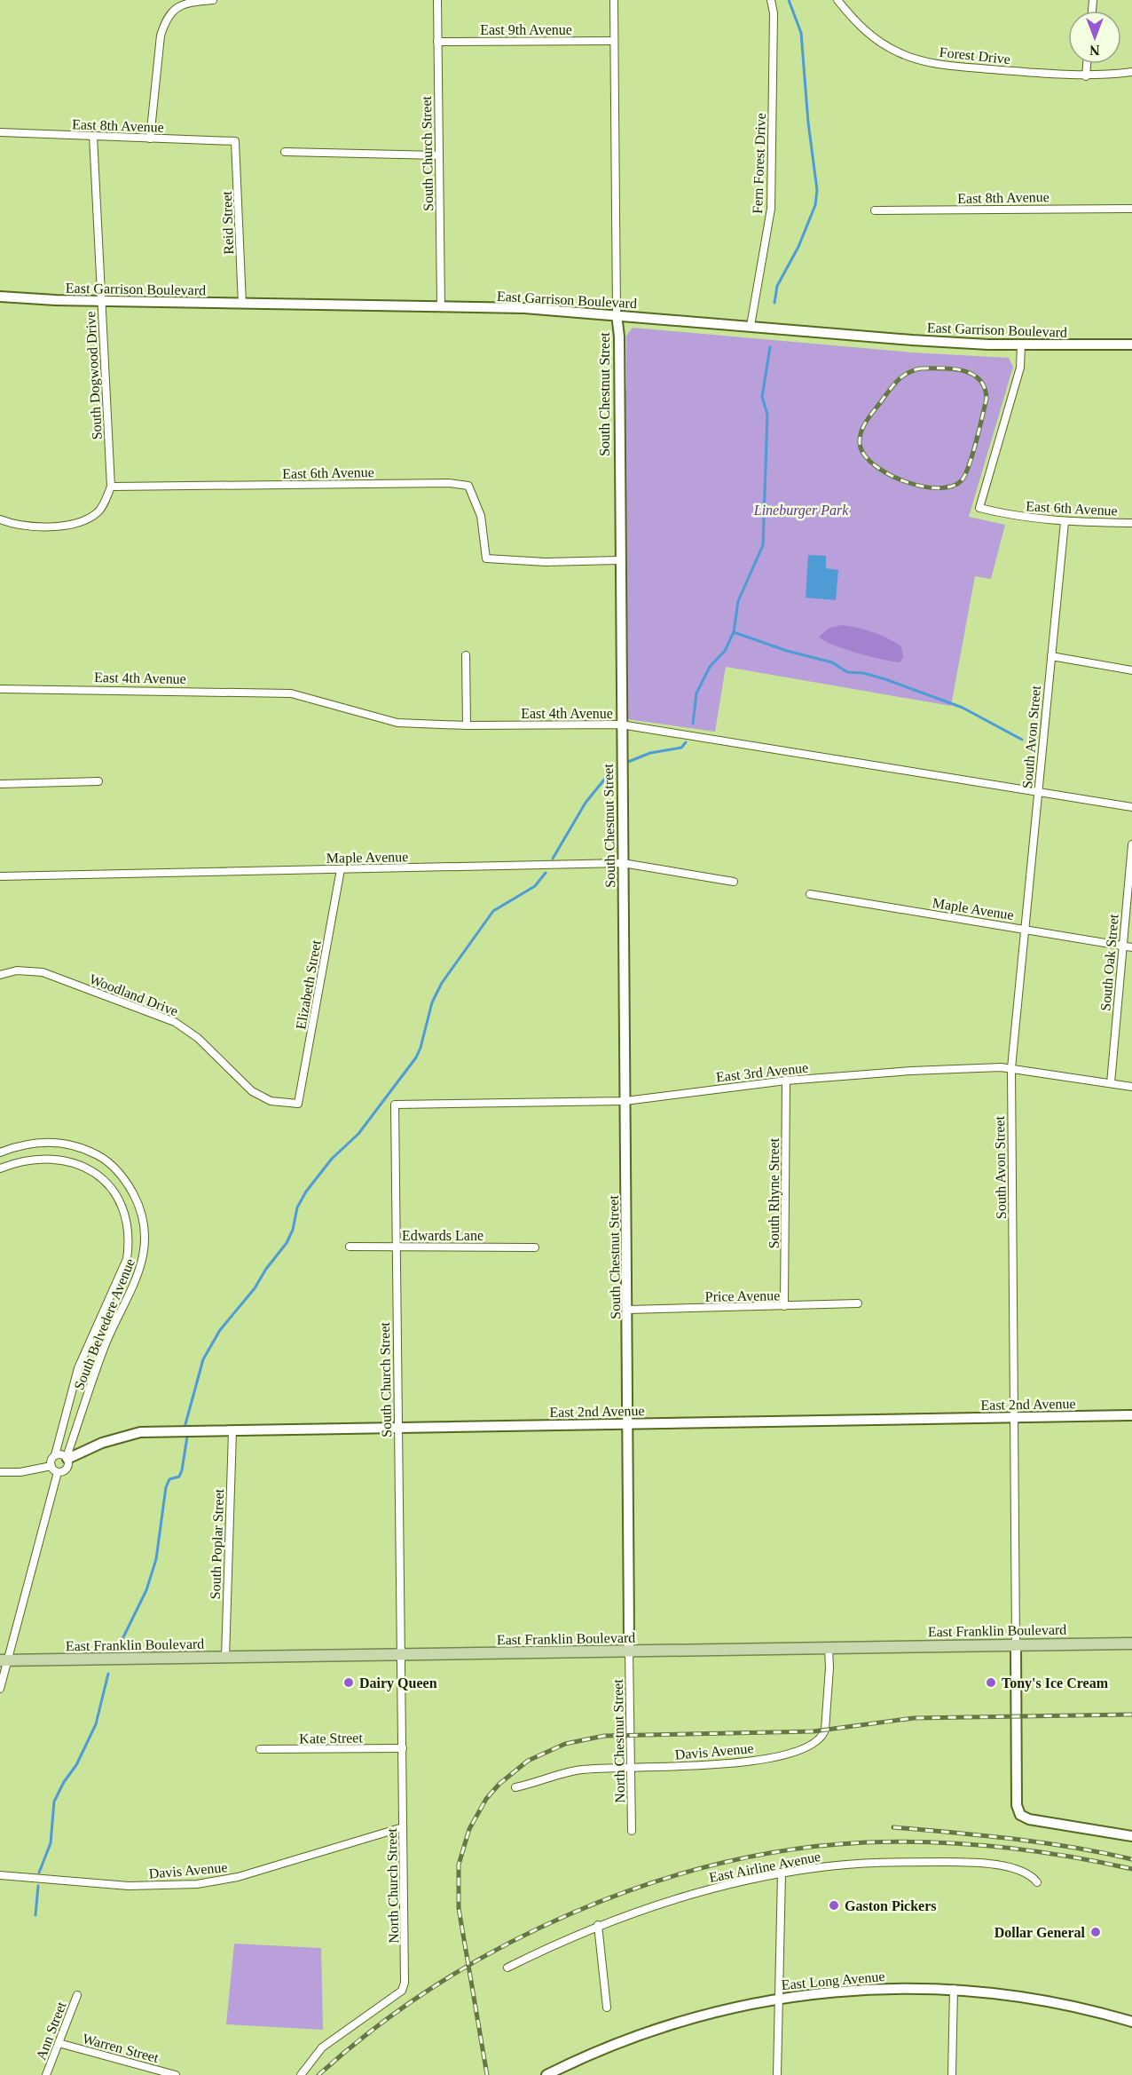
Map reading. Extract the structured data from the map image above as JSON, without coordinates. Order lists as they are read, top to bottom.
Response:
{
  "streets": {
    "main road": ["East Franklin Boulevard"],
    "street": [
      "East 9th Avenue",
      "Forest Drive",
      "East 8th Avenue",
      "South Church Street",
      "Fern Forest Drive",
      "Reid Street",
      "East Garrison Boulevard",
      "South Dogwood Drive",
      "South Chestnut Street",
      "East 6th Avenue",
      "East 4th Avenue",
      "South Avon Street",
      "Maple Avenue",
      "South Oak Street",
      "Elizabeth Street",
      "Woodland Drive",
      "East 3rd Avenue",
      "South Rhyne Street",
      "Edwards Lane",
      "Price Avenue",
      "South Belvedere Avenue",
      "East 2nd Avenue",
      "South Poplar Street",
      "Kate Street",
      "North Chestnut Street",
      "Davis Avenue",
      "East Airline Avenue",
      "North Church Street",
      "East Long Avenue",
      "Ann Street",
      "Warren Street"
    ]
  },
  "crossings": [
    ["East 9th Avenue", "South Church Street"],
    ["East 9th Avenue", "South Chestnut Street"],
    ["East 8th Avenue", "Reid Street"],
    ["East 8th Avenue", "South Dogwood Drive"],
    ["South Church Street", "East Garrison Boulevard"],
    ["South Church Street", "East 3rd Avenue"],
    ["South Church Street", "Edwards Lane"],
    ["South Church Street", "East 2nd Avenue"],
    ["South Church Street", "East Franklin Boulevard"],
    ["South Church Street", "North Church Street"],
    ["Fern Forest Drive", "East Garrison Boulevard"],
    ["Reid Street", "East Garrison Boulevard"],
    ["East Garrison Boulevard", "South Dogwood Drive"],
    ["East Garrison Boulevard", "South Chestnut Street"],
    ["East Garrison Boulevard", "East 6th Avenue"],
    ["South Dogwood Drive", "East 6th Avenue"],
    ["South Chestnut Street", "East 6th Avenue"],
    ["South Chestnut Street", "East 4th Avenue"],
    ["South Chestnut Street", "Maple Avenue"],
    ["South Chestnut Street", "East 3rd Avenue"],
    ["South Chestnut Street", "Price Avenue"],
    ["South Chestnut Street", "East 2nd Avenue"],
    ["South Chestnut Street", "East Franklin Boulevard"],
    ["South Chestnut Street", "North Chestnut Street"],
    ["East 6th Avenue", "South Avon Street"],
    ["East 4th Avenue", "South Avon Street"],
    ["South Avon Street", "Maple Avenue"],
    ["South Avon Street", "East 3rd Avenue"],
    ["South Avon Street", "East 2nd Avenue"],
    ["South Avon Street", "East Franklin Boulevard"],
    ["Maple Avenue", "South Oak Street"],
    ["Maple Avenue", "Elizabeth Street"],
    ["South Oak Street", "East 3rd Avenue"],
    ["Elizabeth Street", "Woodland Drive"],
    ["East 3rd Avenue", "South Rhyne Street"],
    ["South Rhyne Street", "Price Avenue"],
    ["South Belvedere Avenue", "East 2nd Avenue"],
    ["East 2nd Avenue", "South Poplar Street"],
    ["South Poplar Street", "East Franklin Boulevard"],
    ["East Franklin Boulevard", "North Chestnut Street"],
    ["East Franklin Boulevard", "Davis Avenue"],
    ["East Franklin Boulevard", "North Church Street"],
    ["Kate Street", "North Church Street"],
    ["North Chestnut Street", "Davis Avenue"],
    ["Davis Avenue", "North Church Street"],
    ["Ann Street", "Warren Street"]
  ],
  "parks": ["Lineburger Park"],
  "places": [
    "Dairy Queen",
    "Tony's Ice Cream",
    "Gaston Pickers",
    "Dollar General"
  ],
  "north": "bottom"
}
